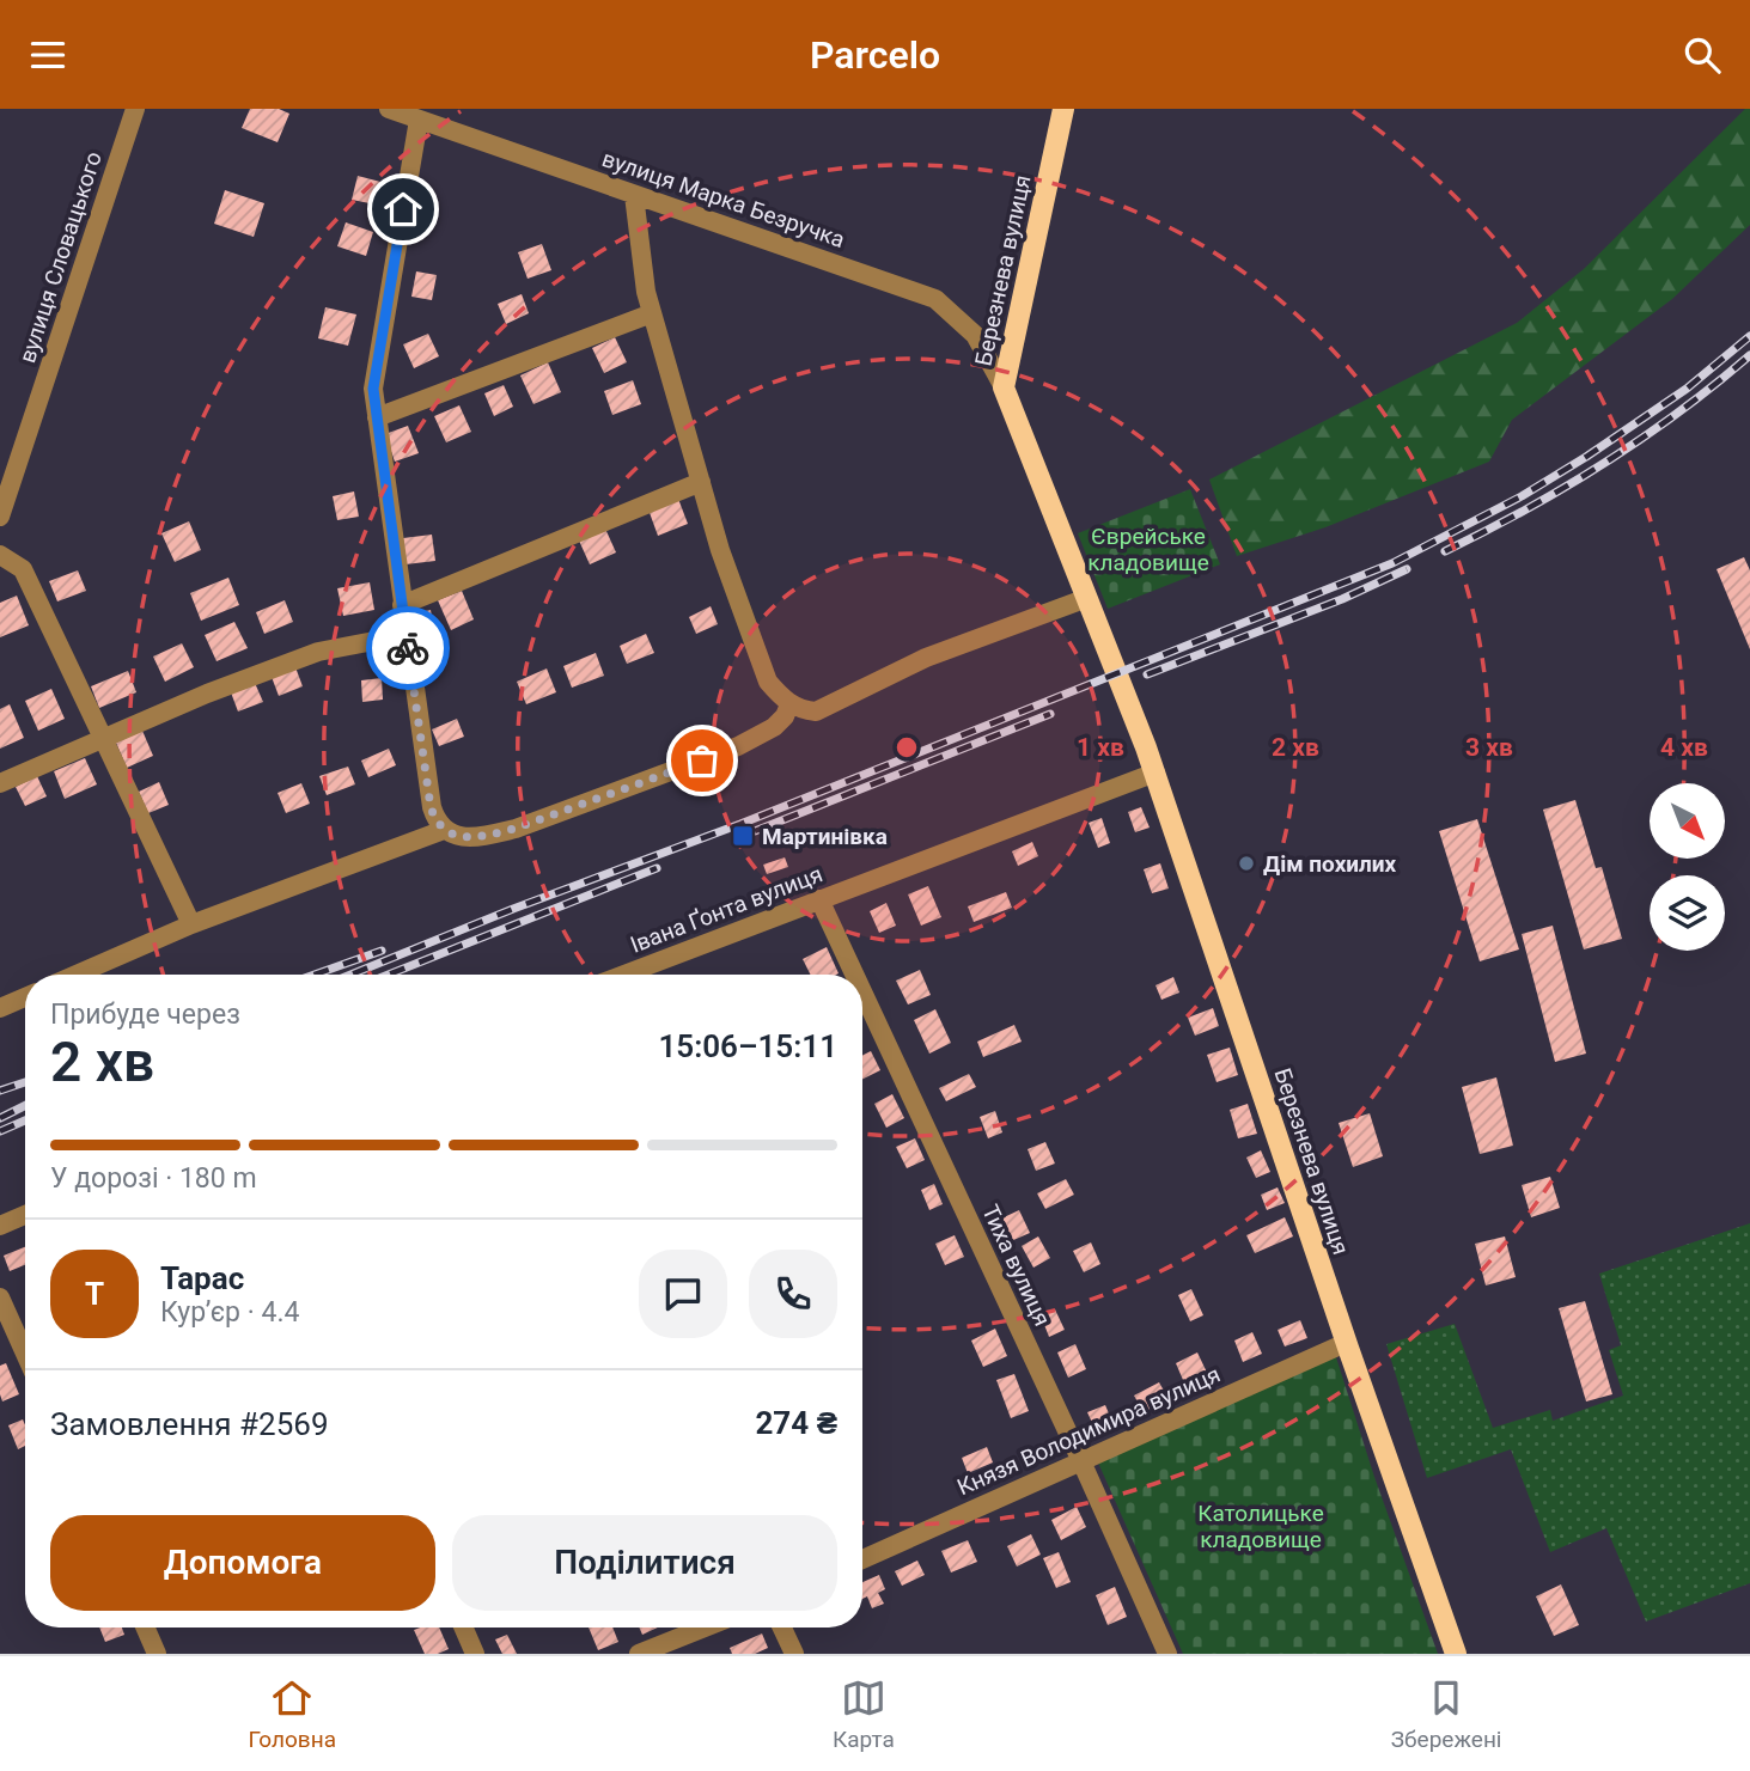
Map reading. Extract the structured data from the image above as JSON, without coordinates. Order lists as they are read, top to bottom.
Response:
{
  "streets": {
    "main road": ["Березнева вулиця"],
    "street": [
      "вулиця Марка Безручка",
      "вулиця Словацького",
      "Івана Ґонта вулиця",
      "Тиха вулиця",
      "Князя Володимира вулиця"
    ]
  },
  "crossings": [
    ["вулиця Марка Безручка", "Березнева вулиця"],
    ["Березнева вулиця", "Івана Ґонта вулиця"],
    ["Березнева вулиця", "Князя Володимира вулиця"],
    ["Івана Ґонта вулиця", "Тиха вулиця"],
    ["Тиха вулиця", "Князя Володимира вулиця"]
  ],
  "parks": ["Єврейське кладовище", "Католицьке кладовище"],
  "places": {
    "transit": ["Мартинівка"],
    "other": ["Дiм похилих"]
  },
  "north": "bottom right",
  "page": {
    "header": "Parcelo",
    "heading": ["2 хв", "Прибуде через", "15:06–15:11"],
    "panel": [
      "Тарас",
      "Кур’єр · 4.4",
      "Замовлення #2569",
      "274 ₴"
    ],
    "bar": "У дорозі · 180 m",
    "round": "Т",
    "buttons": ["Допомога", "Поділитися"],
    "tabs": ["Головна", "Карта", "Збережені"]
  },
  "rings": [
    "1 хв",
    "2 хв",
    "3 хв",
    "4 хв"
  ]
}
